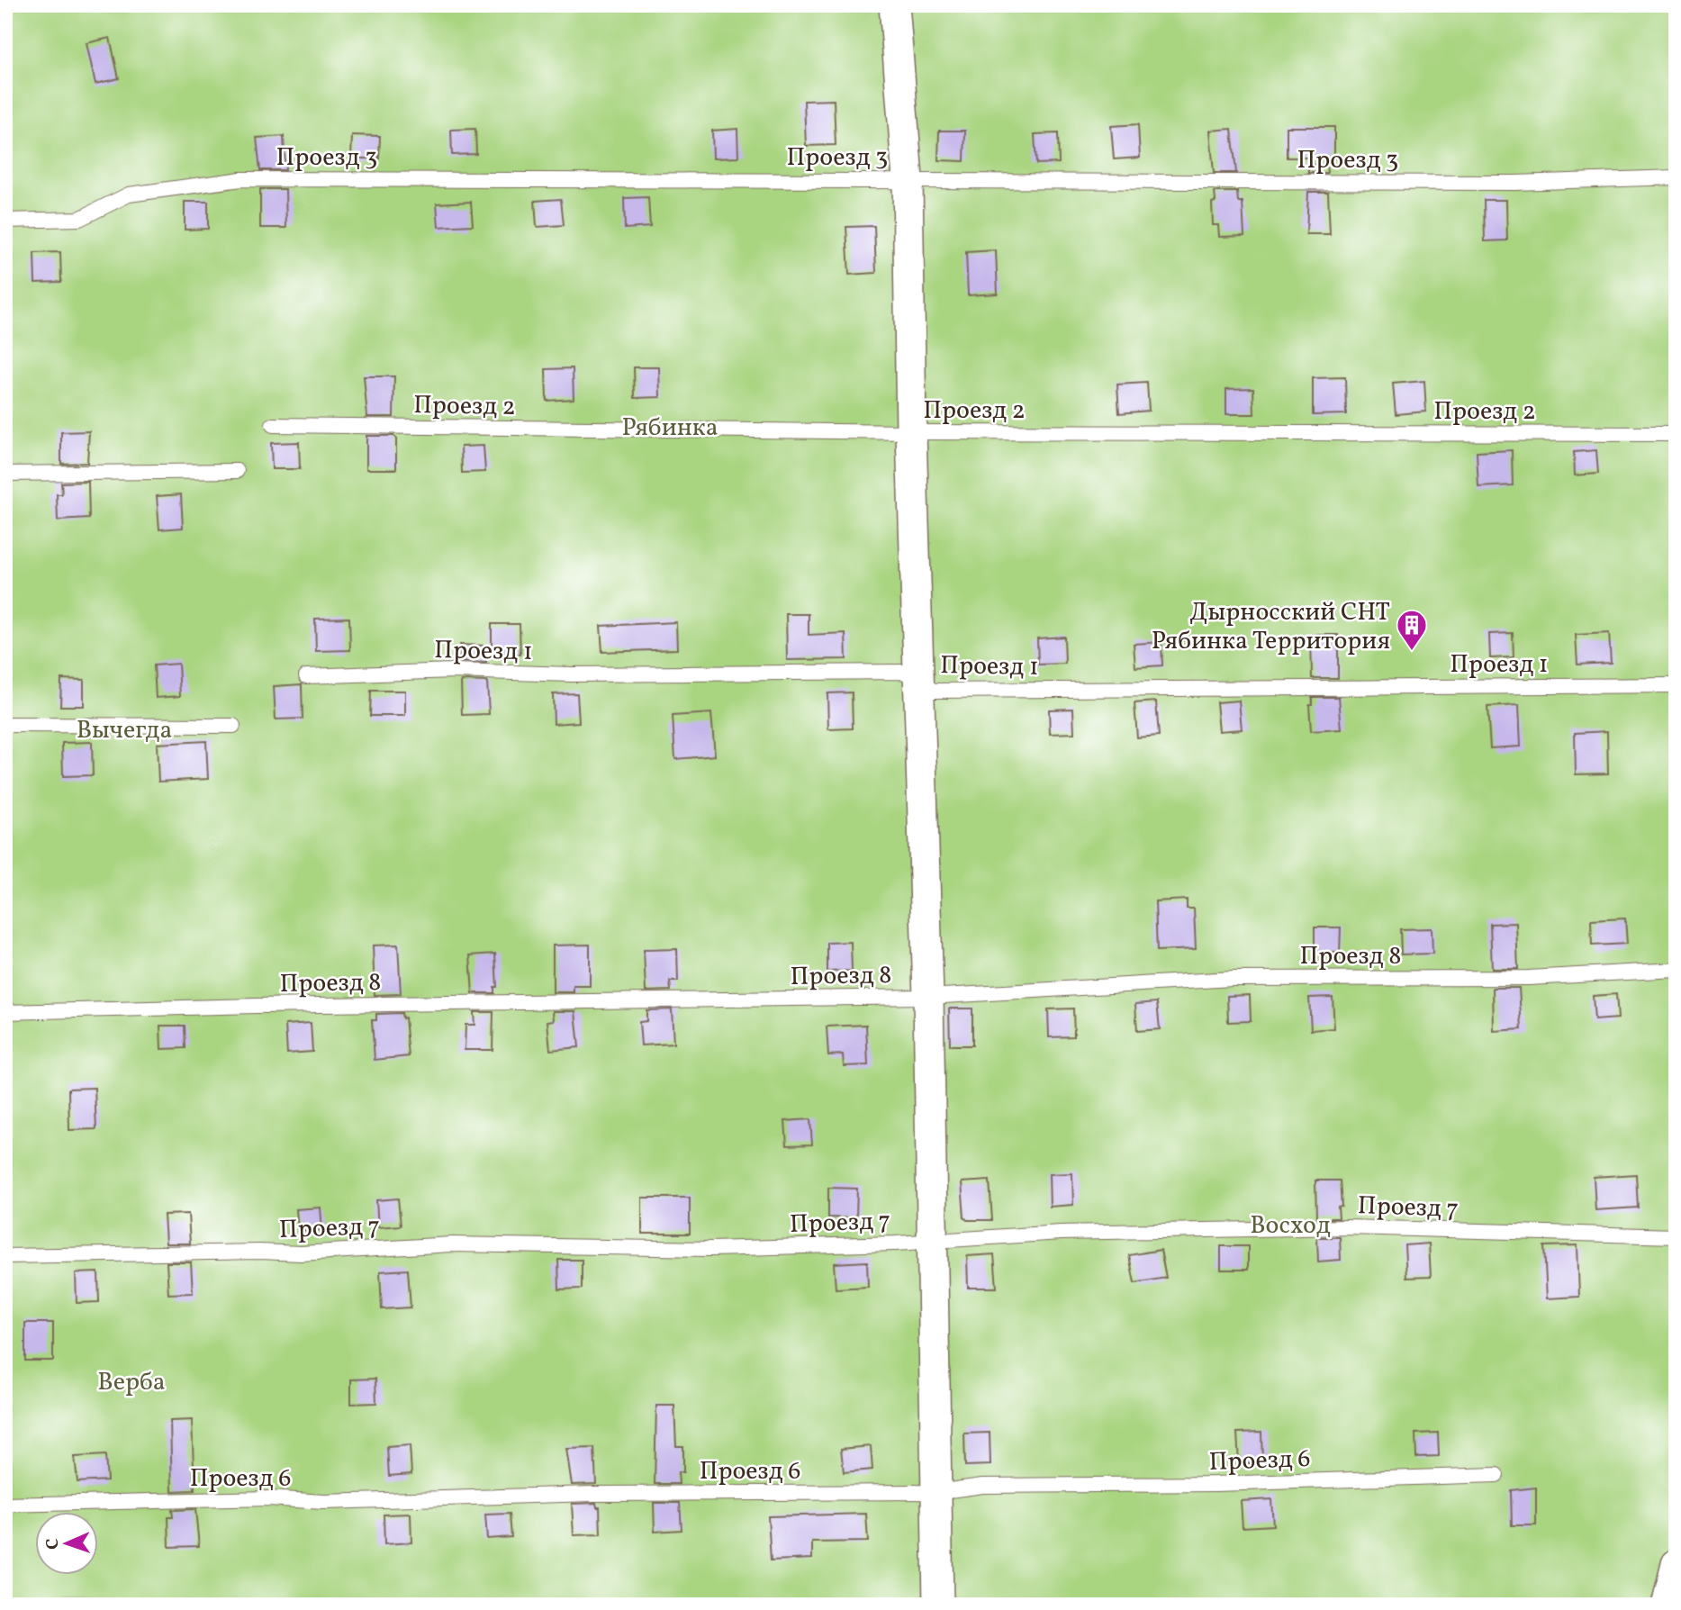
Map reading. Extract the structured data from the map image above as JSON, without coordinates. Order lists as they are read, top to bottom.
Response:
{
  "streets": {
    "lane": [
      "Проезд 3",
      "Проезд 2",
      "Проезд 1",
      "Проезд 8",
      "Проезд 7",
      "Проезд 6"
    ]
  },
  "parks": [
    "Рябинка",
    "Вычегда",
    "Восход",
    "Верба"
  ],
  "places": {
    "building": ["Дырносский СНТ Рябинка Территория"]
  },
  "north": "left"
}
